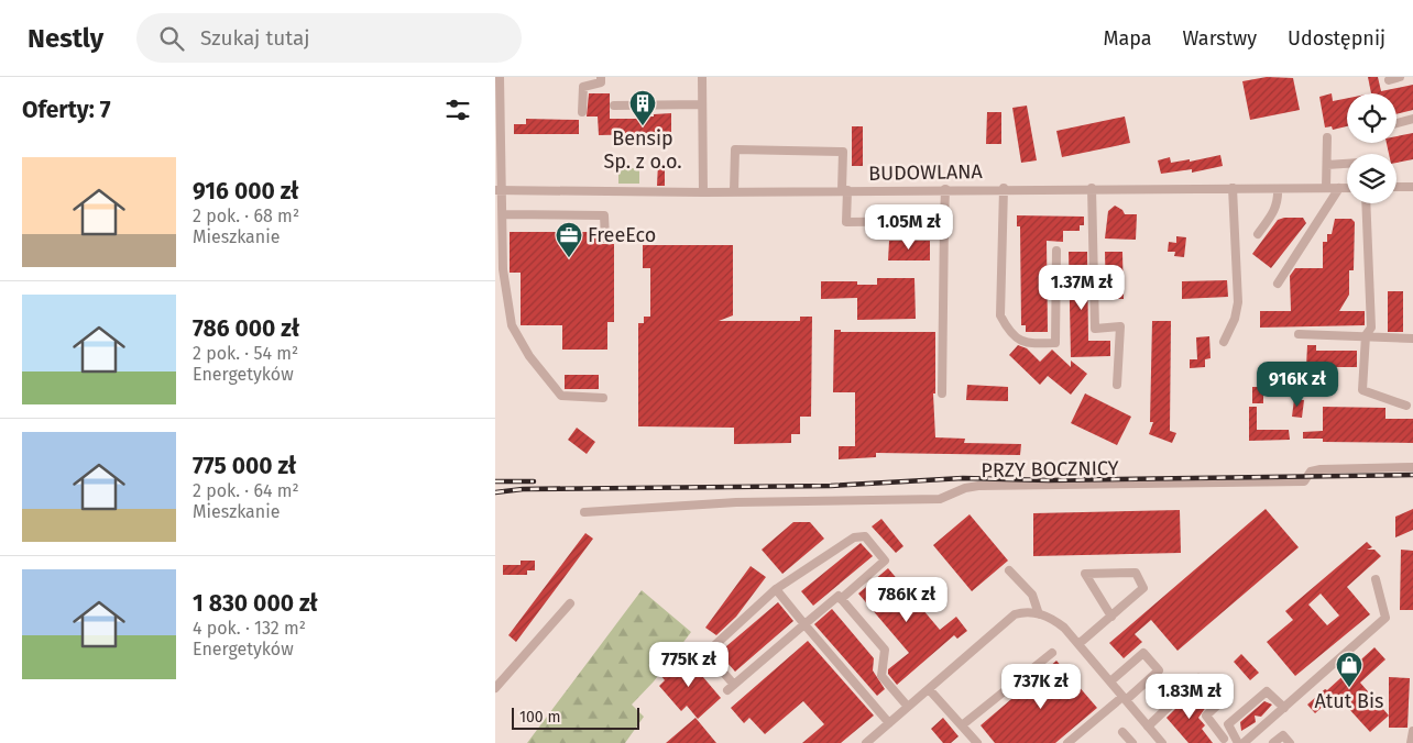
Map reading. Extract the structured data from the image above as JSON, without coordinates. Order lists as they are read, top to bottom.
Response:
{
  "streets": {
    "street": ["BUDOWLANA", "PRZY BOCZNICY"]
  },
  "places": {
    "building": ["Bensip Sp. z o.o."],
    "office": ["FreeEco"],
    "shop": ["Atut Bis"]
  },
  "scale_bar": "100 m",
  "page": {
    "header": "Nestly",
    "search": "Szukaj tutaj",
    "nav": ["Mapa", "Warstwy", "Udostępnij"],
    "heading": "Oferty: 7",
    "list": [
      {
        "name": "916 000 zł",
        "note": "2 pok. · 68 m² · Mieszkanie"
      },
      {
        "name": "786 000 zł",
        "note": "2 pok. · 54 m² · Energetyków"
      },
      {
        "name": "775 000 zł",
        "note": "2 pok. · 64 m² · Mieszkanie"
      },
      {
        "name": "1 830 000 zł",
        "note": "4 pok. · 132 m² · Energetyków"
      }
    ],
    "price": [
      "1.05M zł",
      "1.37M zł",
      "916K zł",
      "786K zł",
      "775K zł",
      "737K zł",
      "1.83M zł"
    ],
    "scale": "100 m"
  }
}
